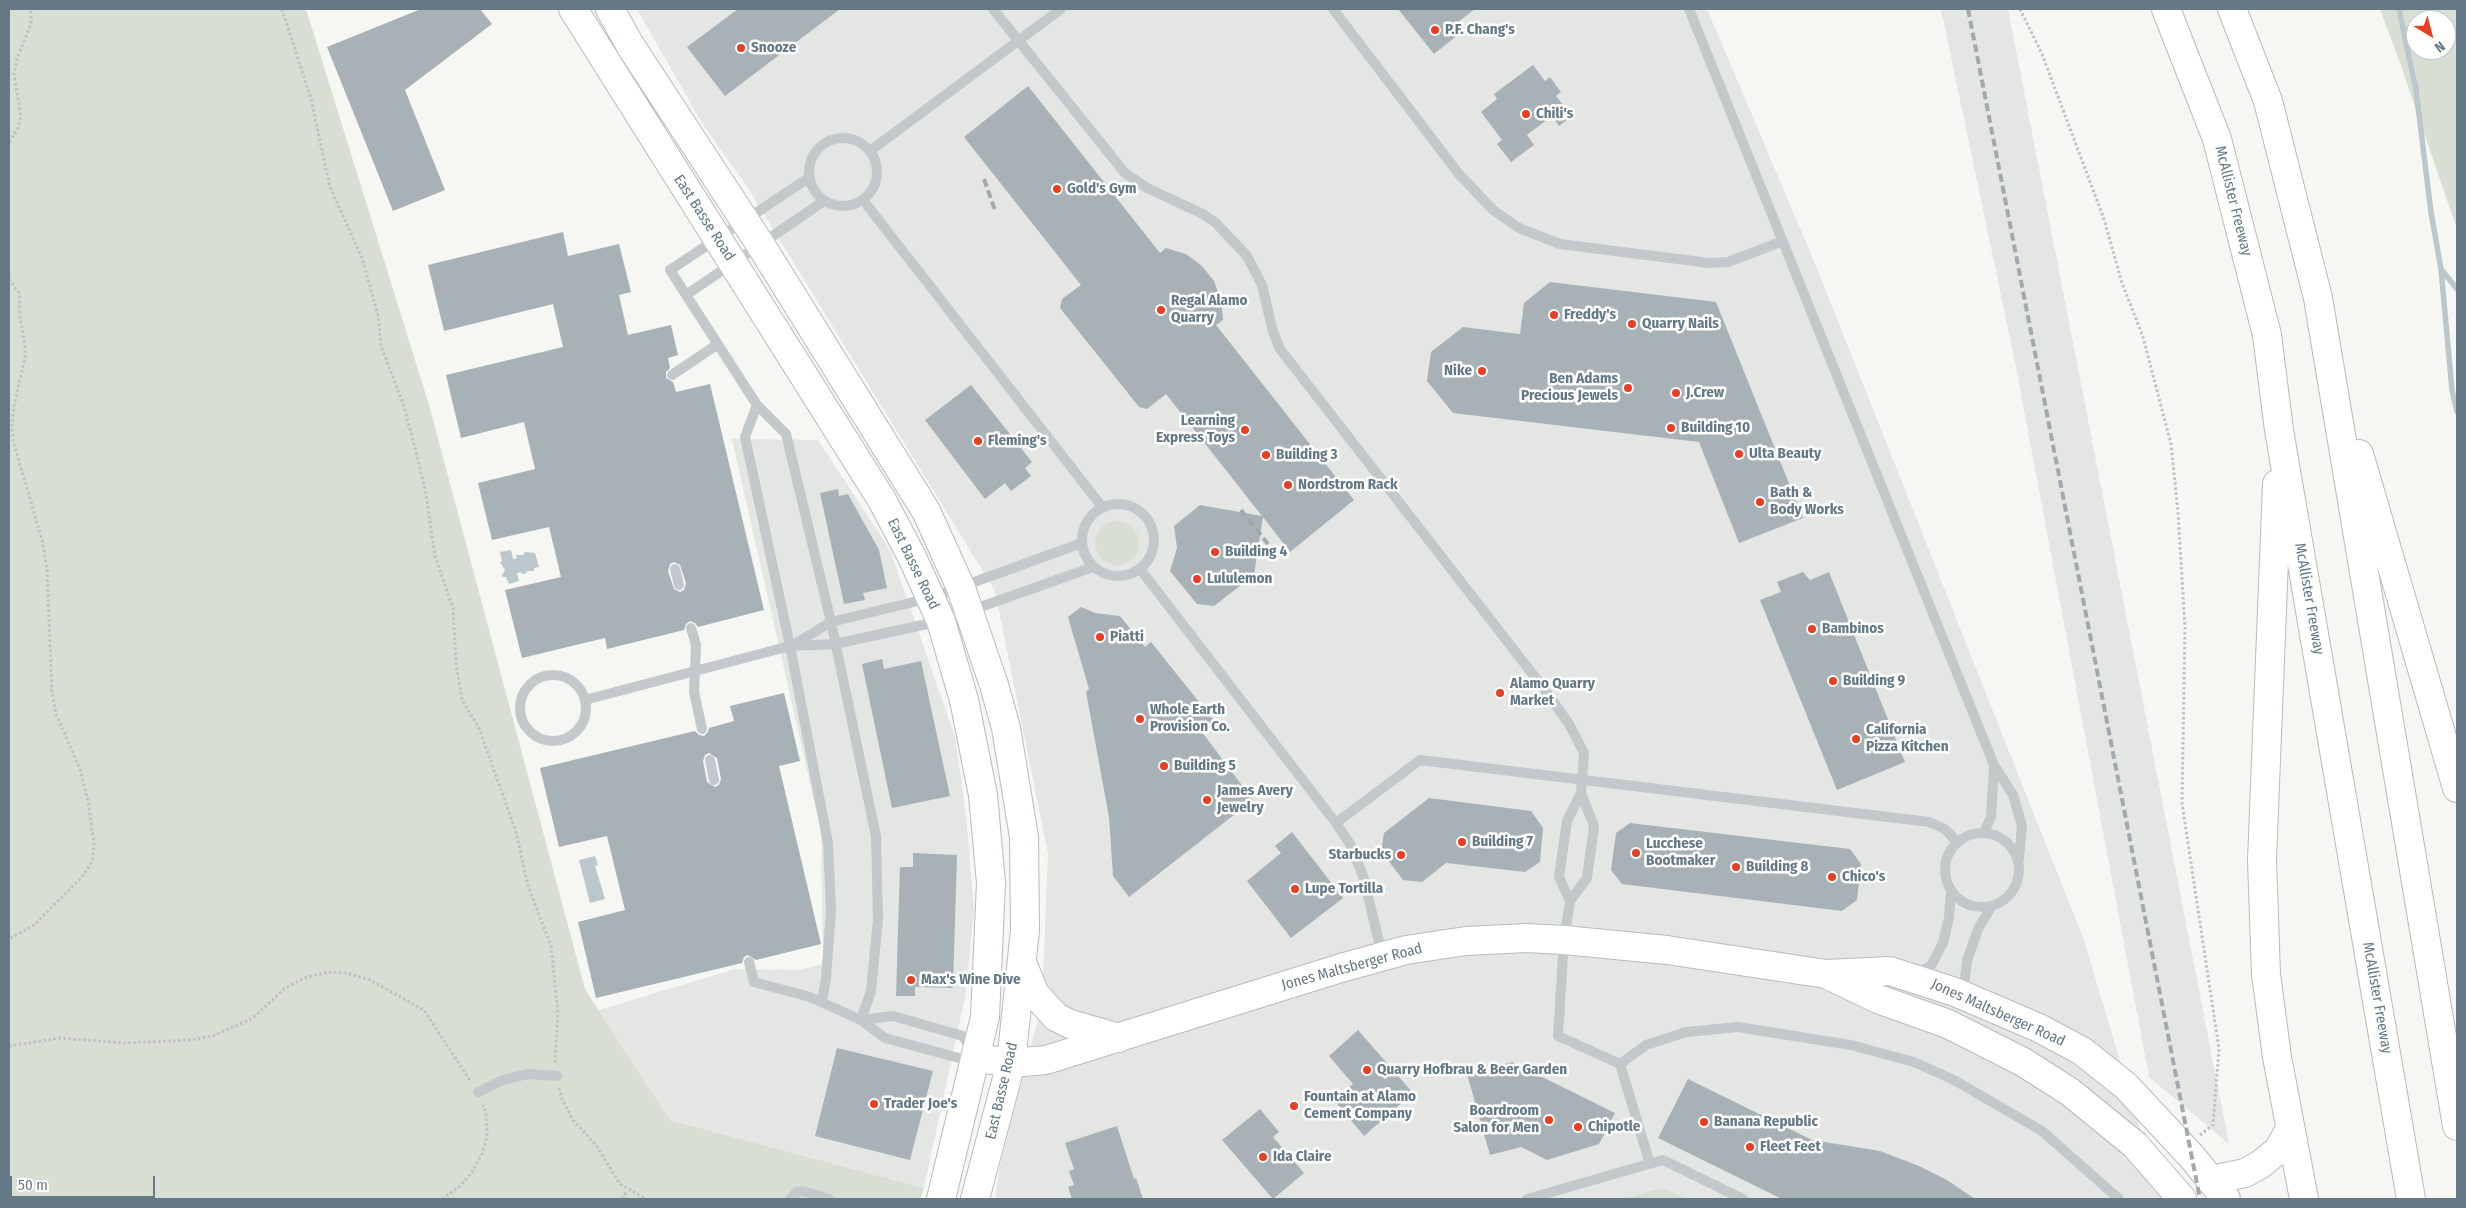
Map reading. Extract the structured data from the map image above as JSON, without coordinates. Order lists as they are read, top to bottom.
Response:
{
  "streets": {
    "main road": ["McAllister Freeway", "East Basse Road", "Jones Maltsberger Road"]
  },
  "crossings": [
    ["East Basse Road", "Jones Maltsberger Road"]
  ],
  "places": [
    "P.F. Chang's",
    "Snooze",
    "Chili's",
    "Gold's Gym",
    "Regal Alamo Quarry",
    "Freddy's",
    "Quarry Nails",
    "Nike",
    "Ben Adams Precious Jewels",
    "J.Crew",
    "Building 10",
    "Learning Express Toys",
    "Fleming's",
    "Ulta Beauty",
    "Building 3",
    "Nordstrom Rack",
    "Bath & Body Works",
    "Building 4",
    "Lululemon",
    "Bambinos",
    "Piatti",
    "Building 9",
    "Alamo Quarry Market",
    "Whole Earth Provision Co.",
    "California Pizza Kitchen",
    "Building 5",
    "James Avery Jewelry",
    "Building 7",
    "Lucchese Bootmaker",
    "Starbucks",
    "Building 8",
    "Chico's",
    "Lupe Tortilla",
    "Max's Wine Dive",
    "Quarry Hofbrau & Beer Garden",
    "Trader Joe's",
    "Fountain at Alamo Cement Company",
    "Boardroom Salon for Men",
    "Banana Republic",
    "Chipotle",
    "Fleet Feet",
    "Ida Claire"
  ],
  "scale_bar": "50 m",
  "north": "bottom right"
}
